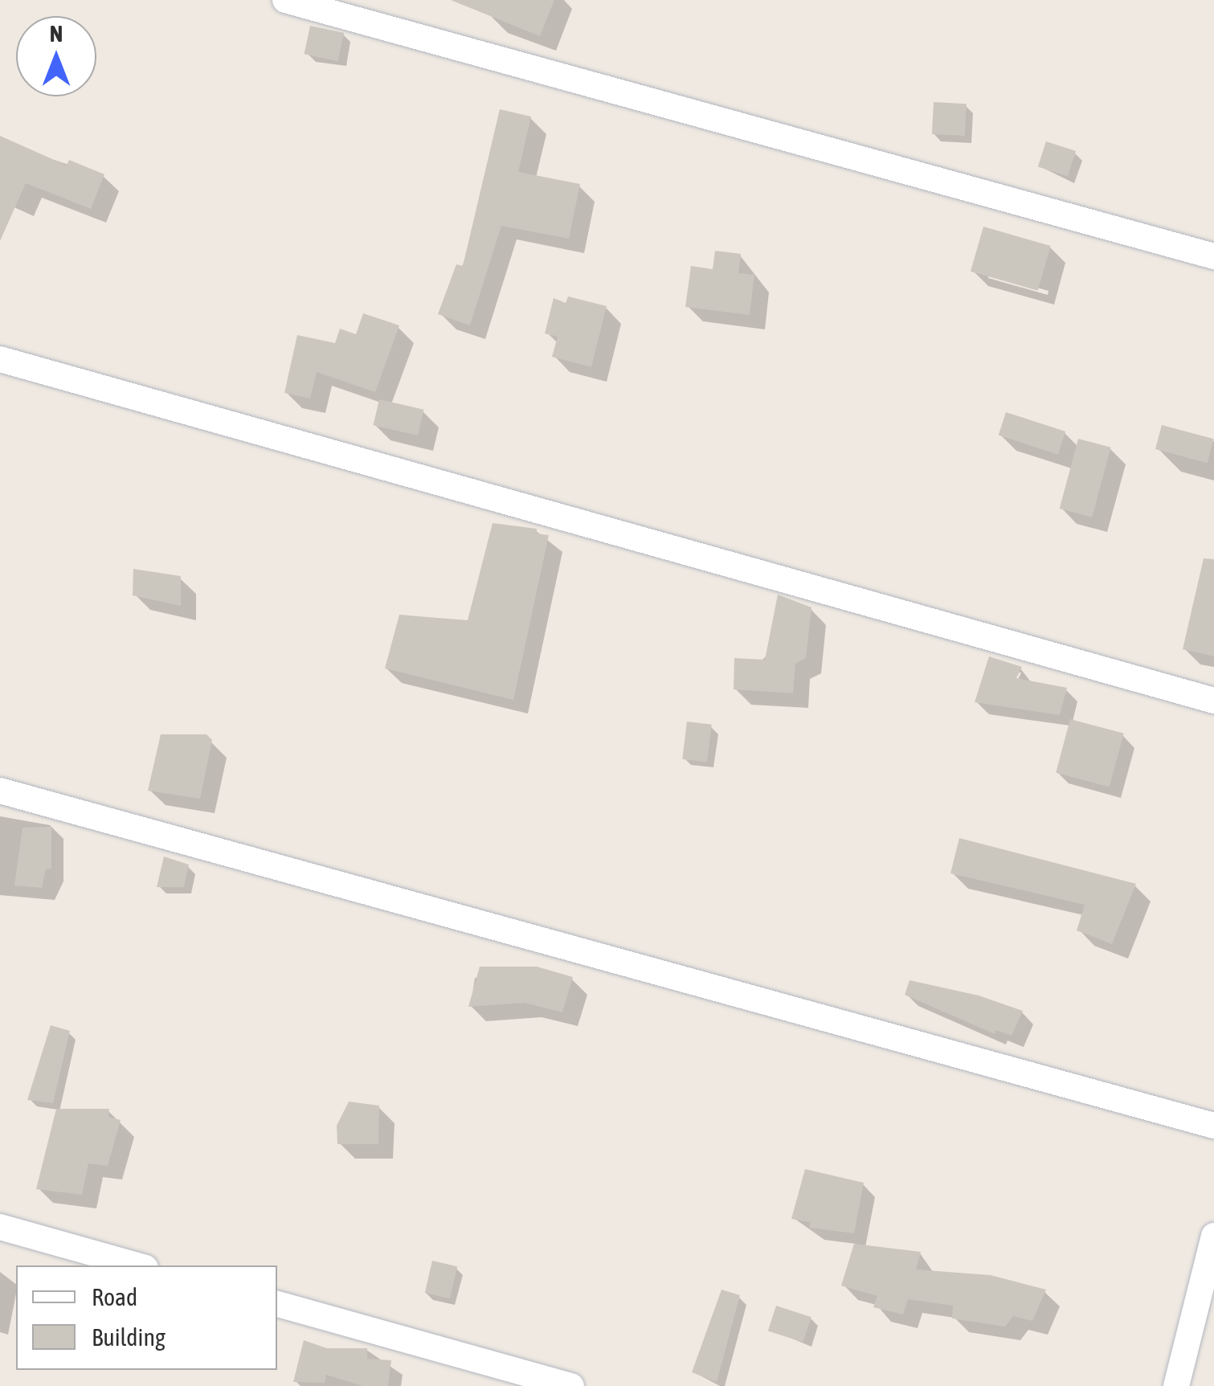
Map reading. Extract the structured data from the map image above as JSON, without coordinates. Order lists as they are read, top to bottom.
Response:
{
  "legend": ["Road", "Building"],
  "north": "top"
}
